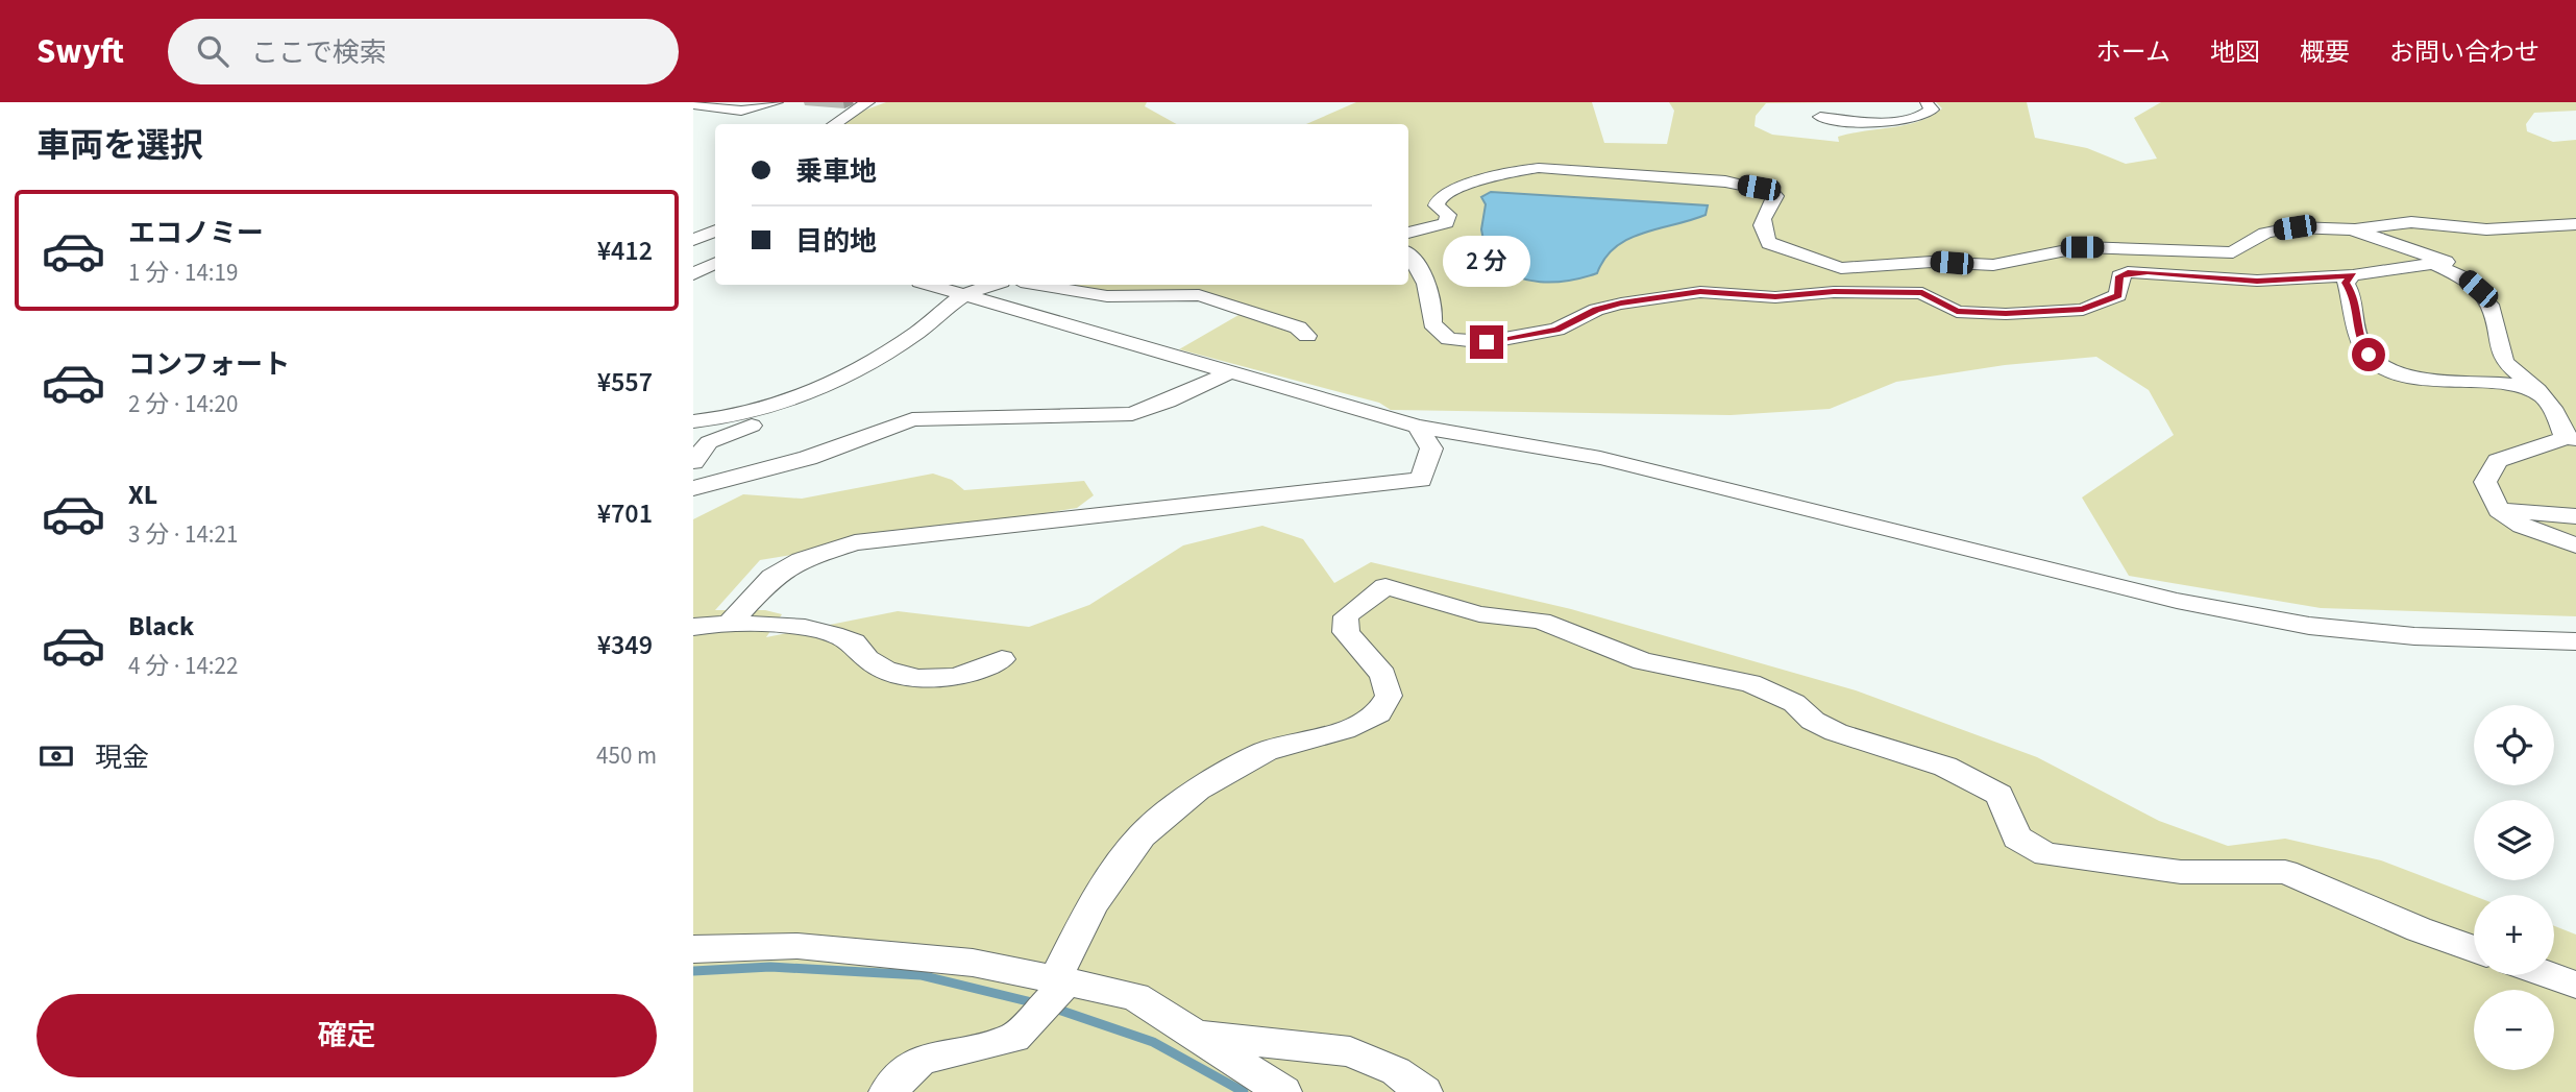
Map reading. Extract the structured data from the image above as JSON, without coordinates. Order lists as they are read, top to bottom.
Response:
{
  "page": {
    "header": "Swyft",
    "search": "ここで検索",
    "nav": [
      "ホーム",
      "地図",
      "概要",
      "お問い合わせ"
    ],
    "heading": "車両を選択",
    "banner": ["乗車地", "目的地"],
    "list": [
      {
        "name": "エコノミー",
        "note": "1 分 · 14:19",
        "value": "¥412"
      },
      {
        "name": "コンフォート",
        "note": "2 分 · 14:20",
        "value": "¥557"
      },
      {
        "name": "XL",
        "note": "3 分 · 14:21",
        "value": "¥701"
      },
      {
        "name": "Black",
        "note": "4 分 · 14:22",
        "value": "¥349"
      }
    ],
    "bubble": "2 分",
    "map_buttons": ["+", "−"],
    "pay": ["現金", "450 m"],
    "buttons": "確定"
  }
}
